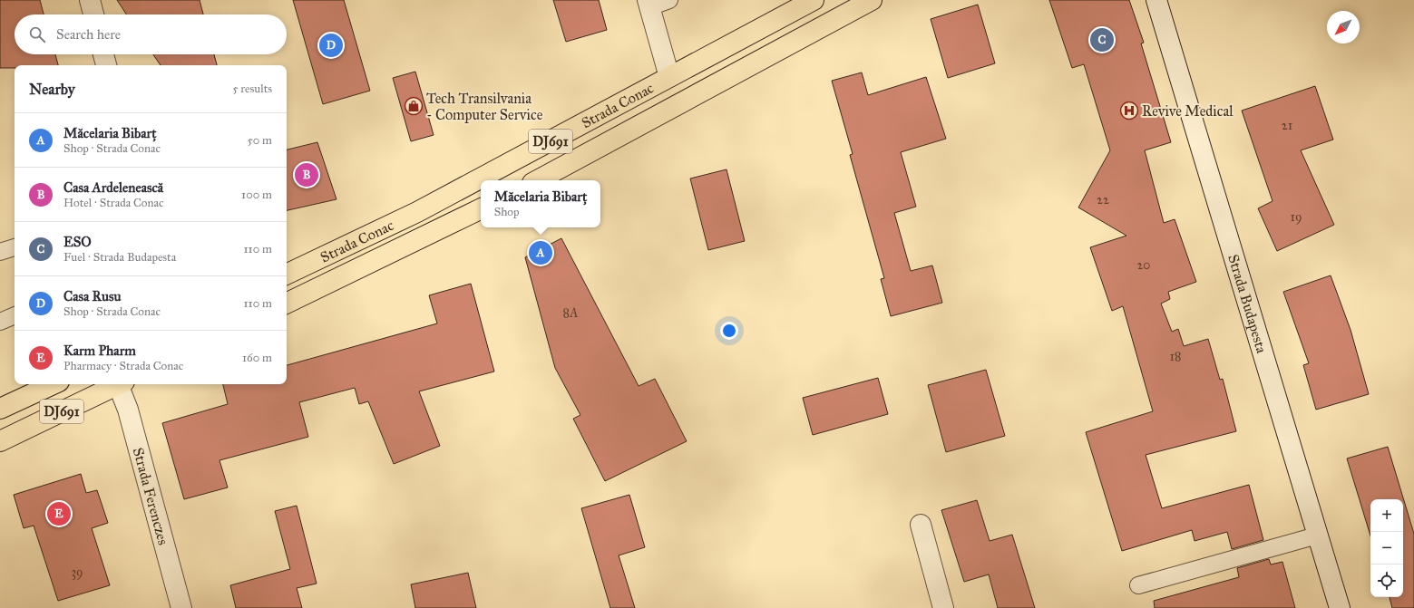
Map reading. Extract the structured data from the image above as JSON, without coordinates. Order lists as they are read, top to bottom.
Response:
{
  "streets": {
    "main road": ["Strada Conac", "DJ691"],
    "street": ["Strada Budapesta", "Strada Ferenczes"]
  },
  "places": {
    "shop": ["Tech Transilvania - Computer Service"],
    "hospital": ["Revive Medical"]
  },
  "house_numbers": [
    "21",
    "22",
    "19",
    "20",
    "8A",
    "18",
    "39"
  ],
  "north": "bottom left",
  "page": {
    "search": "Search here",
    "pins": [
      "C",
      "D",
      "B",
      "A",
      "E"
    ],
    "heading": ["Nearby", "5 results"],
    "list": [
      {
        "mark": "A",
        "name": "Măcelaria Bibarț",
        "note": "Shop · Strada Conac",
        "value": "50 m"
      },
      {
        "mark": "B",
        "name": "Casa Ardelenească",
        "note": "Hotel · Strada Conac",
        "value": "100 m"
      },
      {
        "mark": "C",
        "name": "ESO",
        "note": "Fuel · Strada Budapesta",
        "value": "110 m"
      },
      {
        "mark": "D",
        "name": "Casa Rusu",
        "note": "Shop · Strada Conac",
        "value": "110 m"
      },
      {
        "mark": "E",
        "name": "Karm Pharm",
        "note": "Pharmacy · Strada Conac",
        "value": "160 m"
      }
    ],
    "popup": ["Măcelaria Bibarț", "Shop"],
    "map_buttons": ["+", "−"]
  }
}
